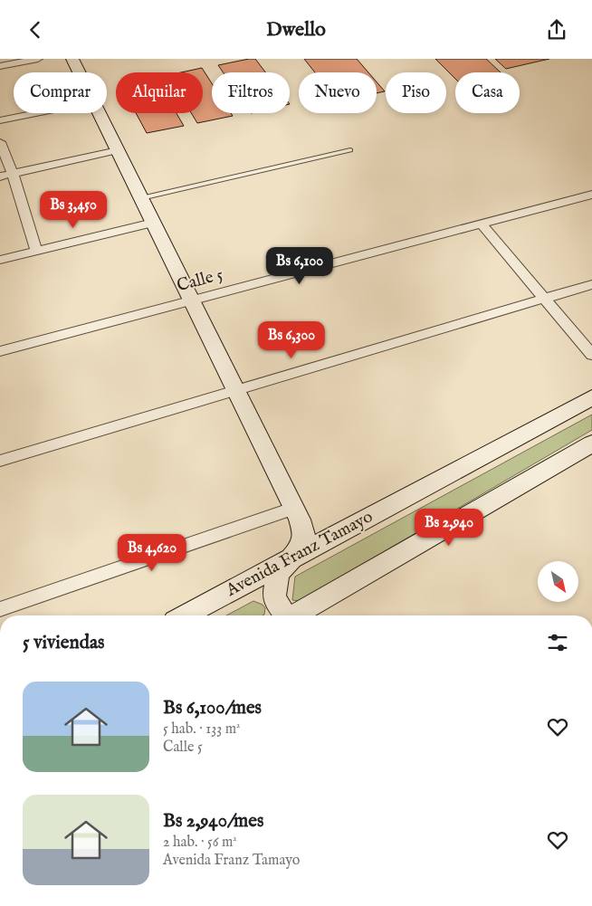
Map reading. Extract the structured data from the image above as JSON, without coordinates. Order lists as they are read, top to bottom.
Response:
{
  "streets": {
    "street": ["Calle 5", "Avenida Franz Tamayo"]
  },
  "north": "bottom right",
  "page": {
    "header": "Dwello",
    "chip": [
      "Comprar",
      "Alquilar",
      "Filtros",
      "Nuevo",
      "Piso",
      "Casa"
    ],
    "price": [
      "Bs 3,450",
      "Bs 6,100",
      "Bs 6,300",
      "Bs 2,940",
      "Bs 4,620"
    ],
    "heading": "5 viviendas",
    "list": [
      {
        "name": "Bs 6,100/mes",
        "note": "5 hab. · 133 m² · Calle 5"
      },
      {
        "name": "Bs 2,940/mes",
        "note": "2 hab. · 56 m² · Avenida Franz Tamayo"
      }
    ]
  }
}
